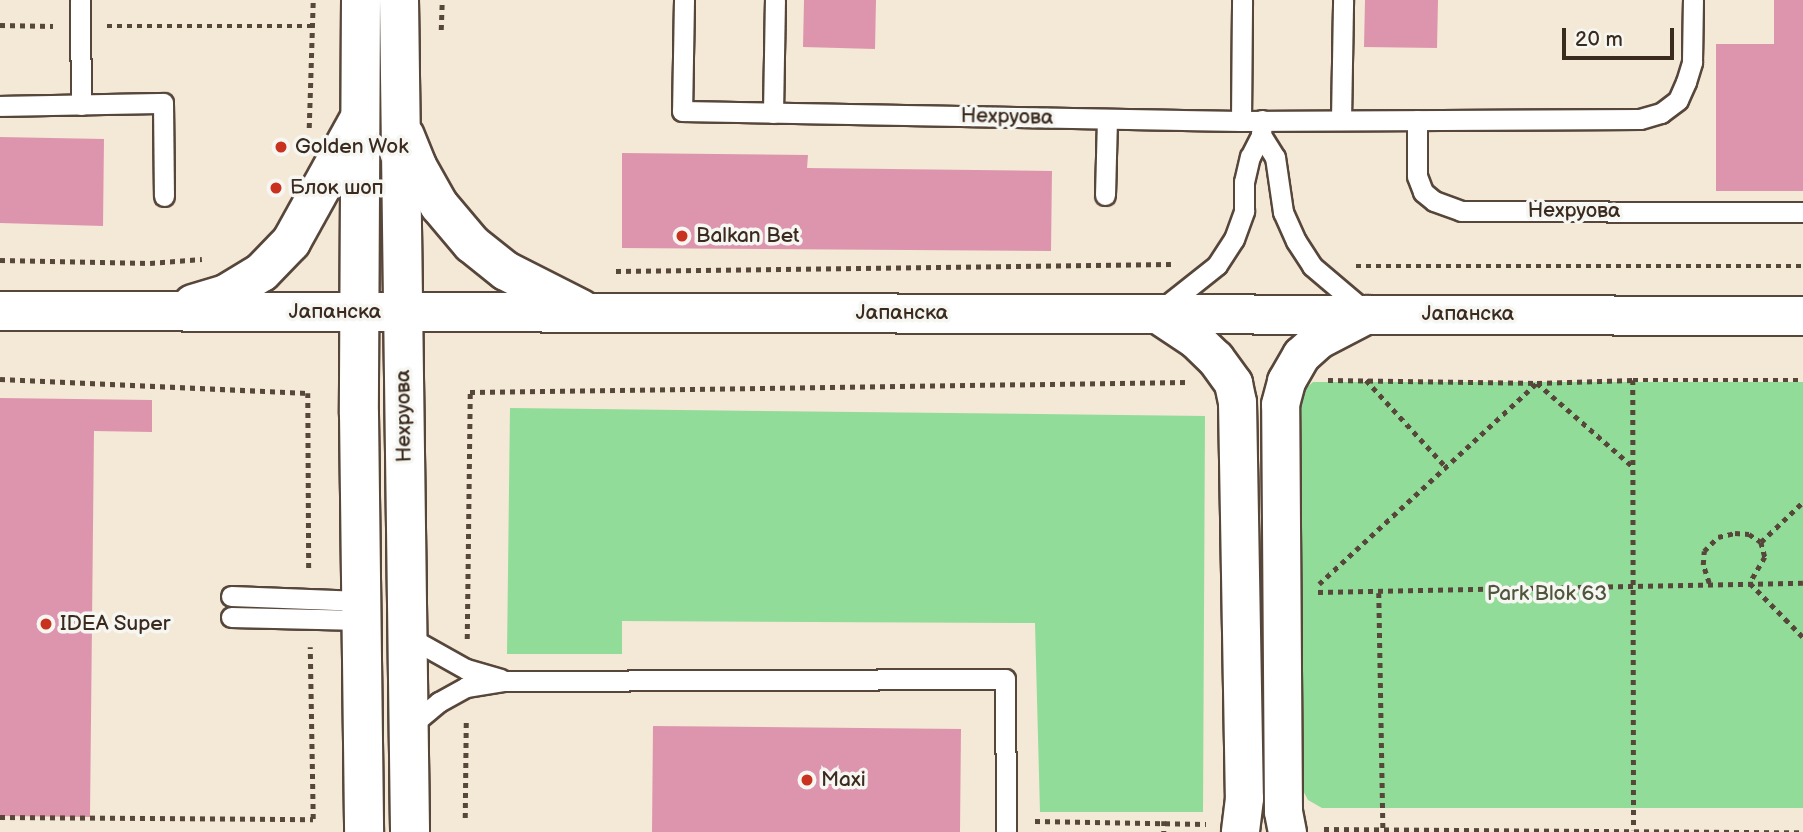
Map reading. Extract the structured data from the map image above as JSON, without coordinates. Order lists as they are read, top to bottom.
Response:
{
  "streets": {
    "street": ["Нехруова", "Јапанска"]
  },
  "crossings": [
    ["Нехруова", "Јапанска"]
  ],
  "parks": ["Park Blok 63"],
  "places": [
    "Golden Wok",
    "Блок шоп",
    "Balkan Bet",
    "IDEA Super",
    "Maxi"
  ],
  "scale_bar": "20 m"
}
